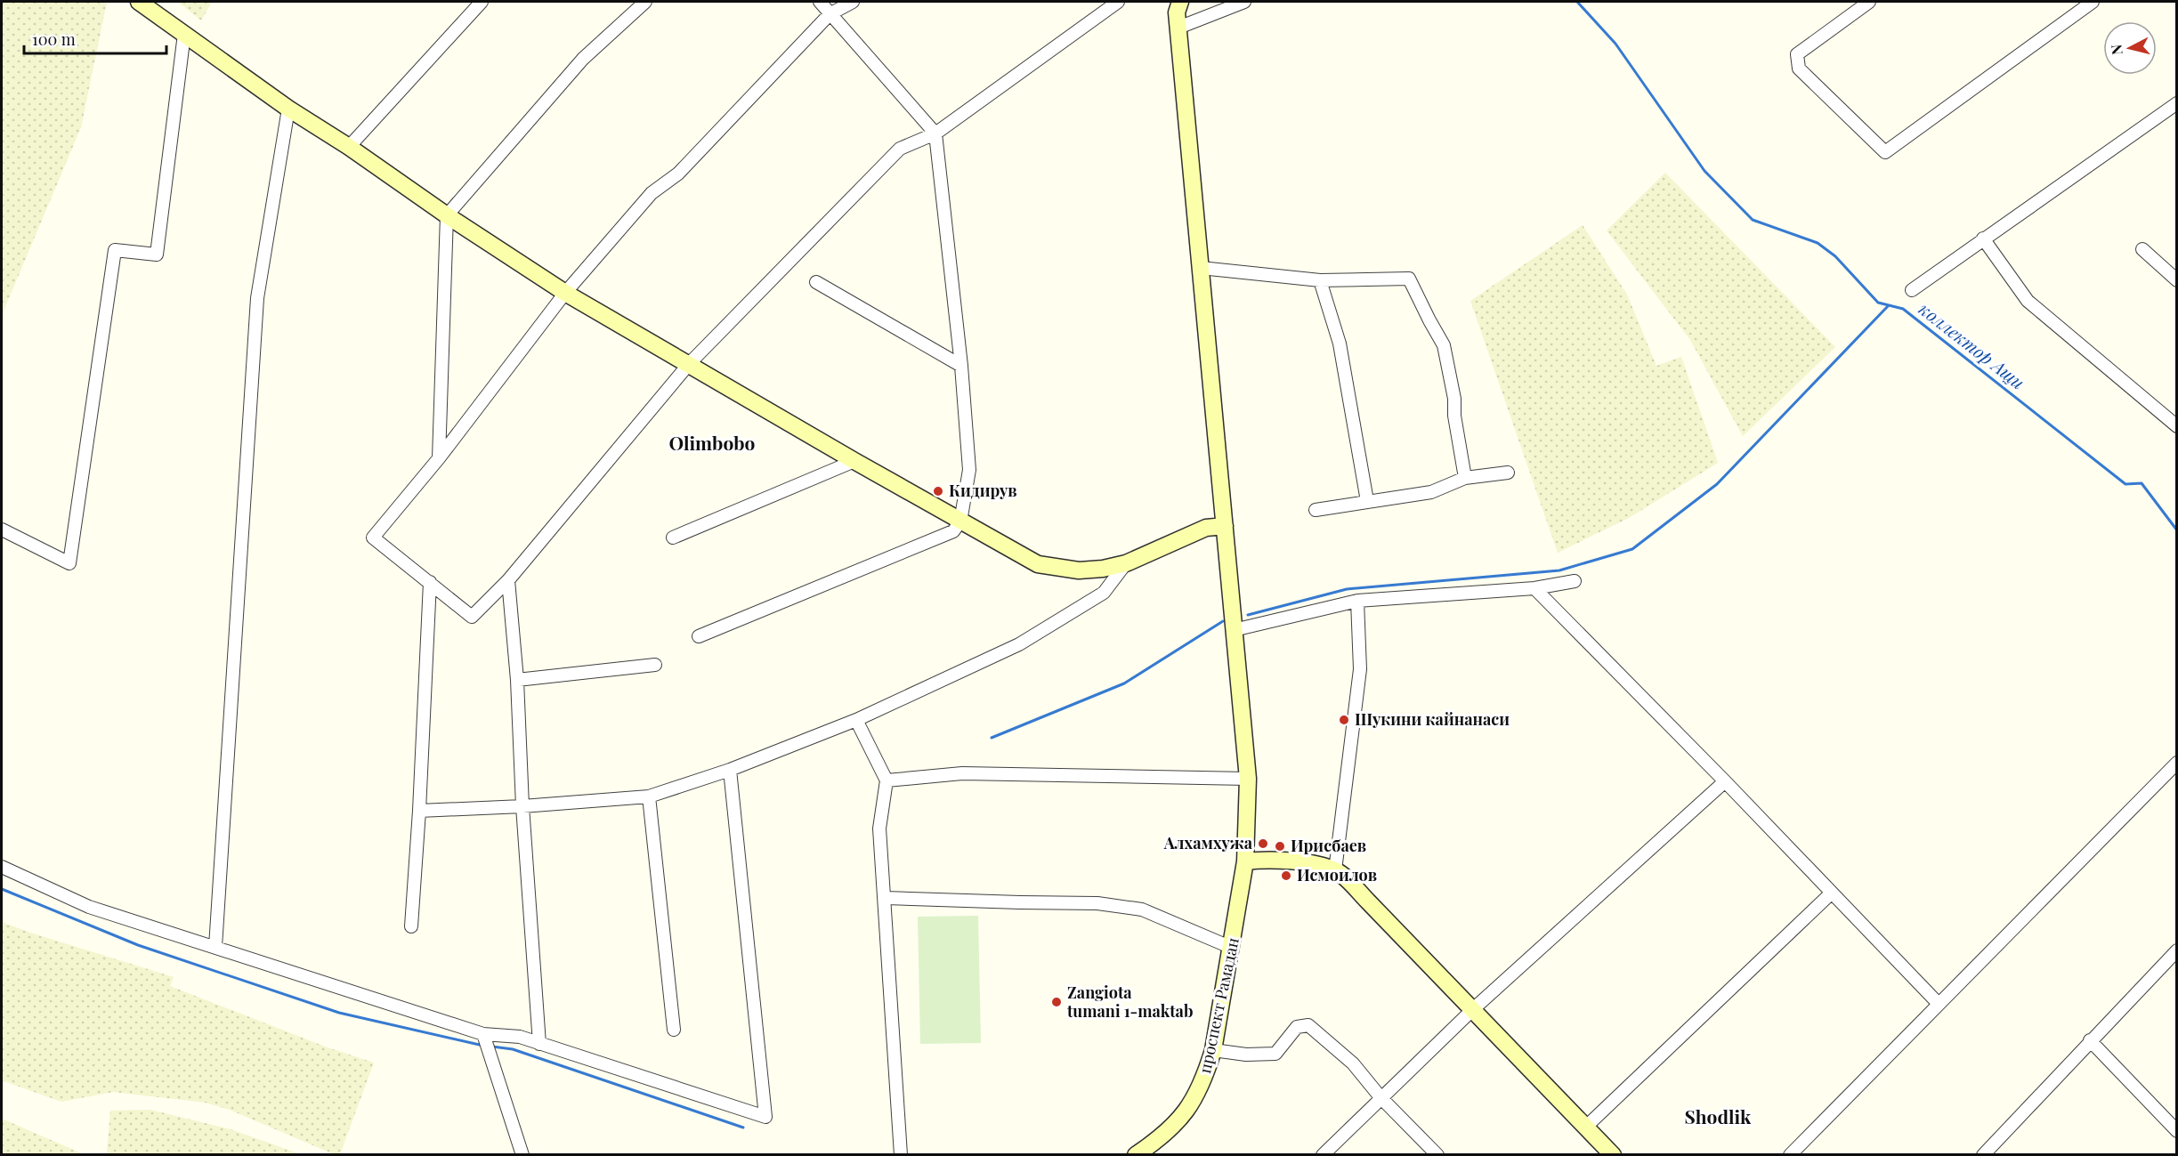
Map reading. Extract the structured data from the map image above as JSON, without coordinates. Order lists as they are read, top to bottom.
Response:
{
  "streets": {
    "main road": ["проспект Рамадан"]
  },
  "districts": ["Olimbobo", "Shodlik"],
  "water": ["коллектор Ащи"],
  "places": [
    "Кидирув",
    "Шукини кайнанаси",
    "Алхамхужа",
    "Ирисбаев",
    "Исмоилов",
    "Zangiota tumani 1-maktab"
  ],
  "scale_bar": "100 m",
  "north": "left"
}
